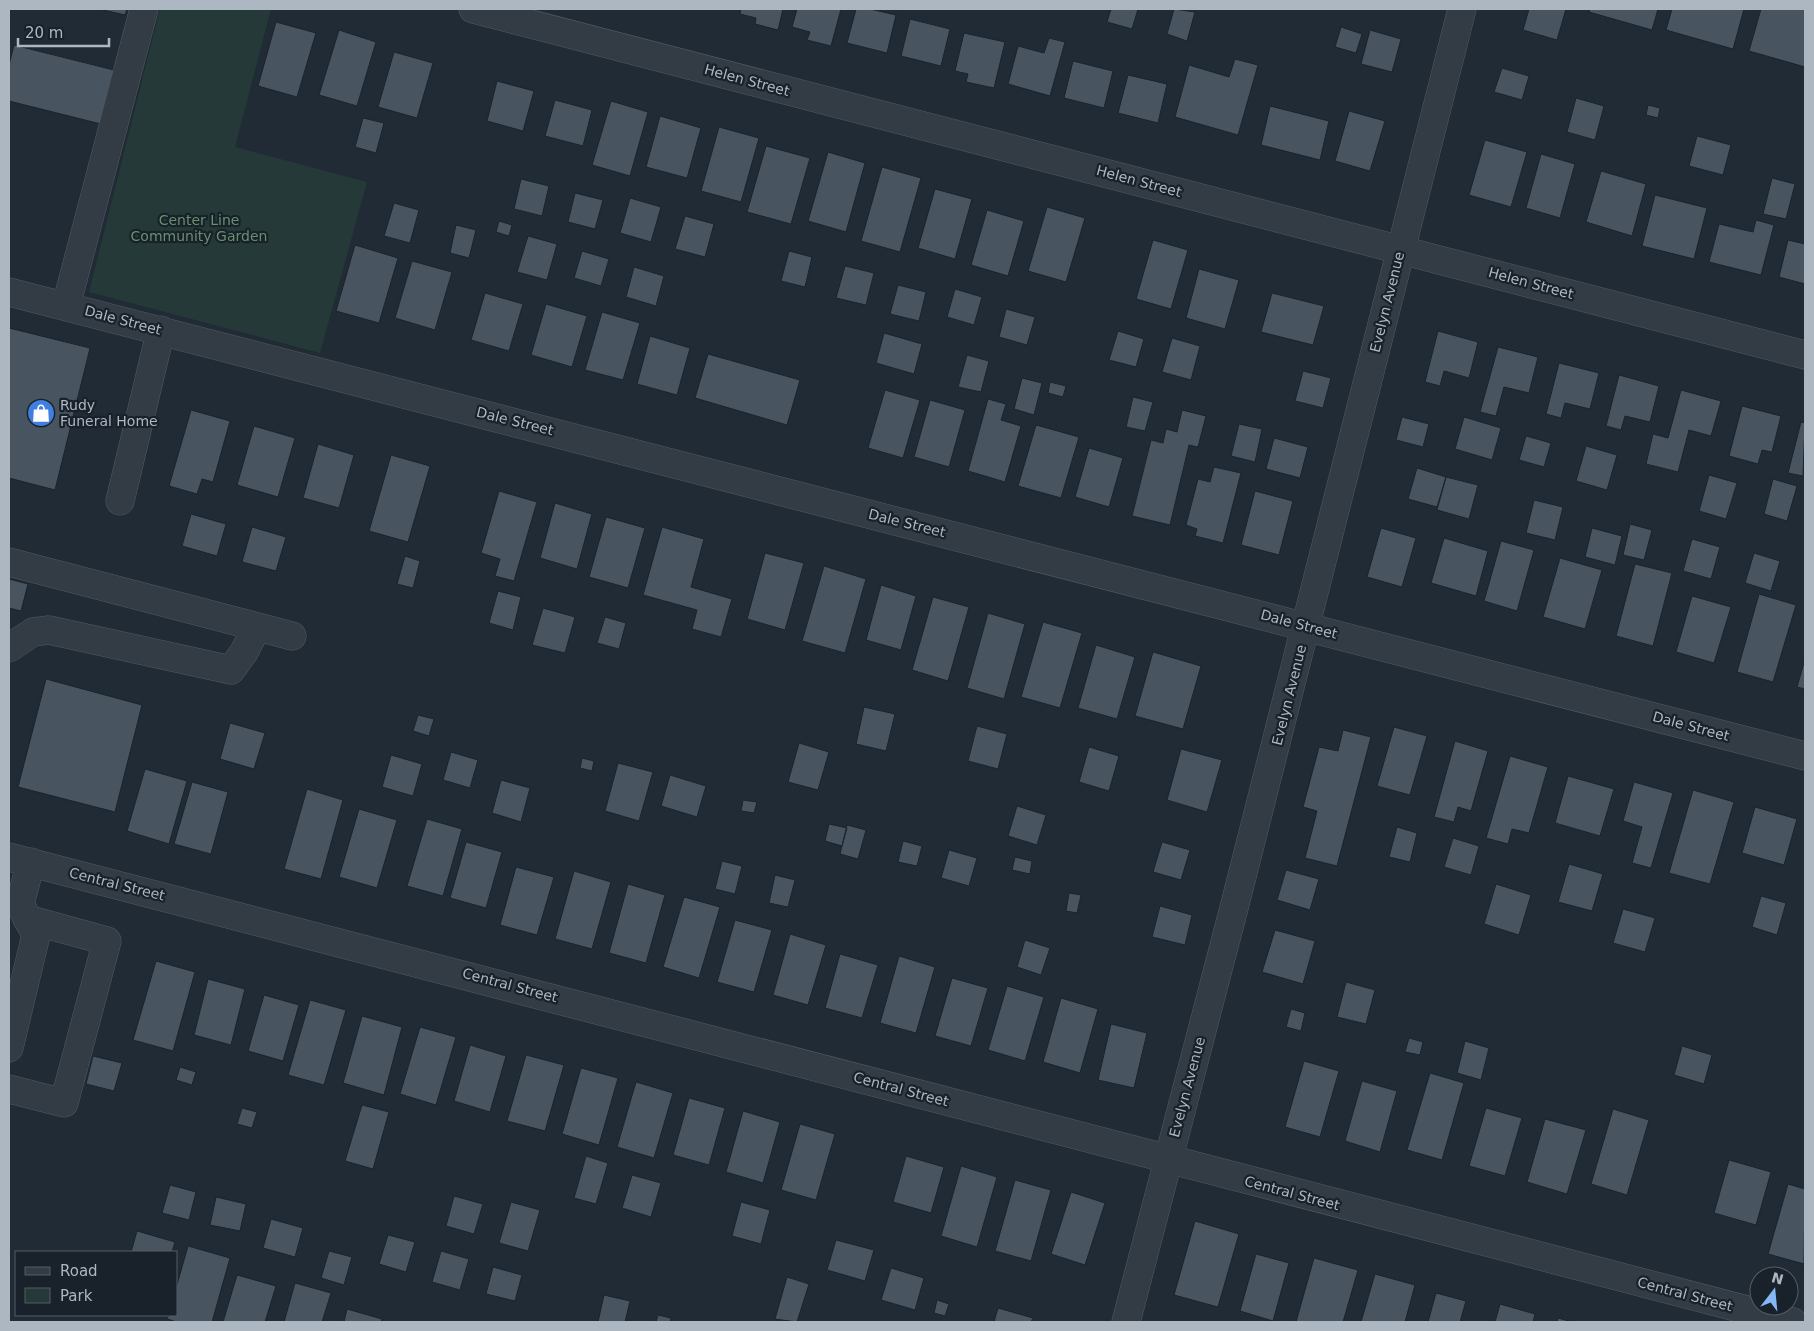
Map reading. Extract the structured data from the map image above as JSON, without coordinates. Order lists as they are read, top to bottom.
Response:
{
  "streets": {
    "street": [
      "Helen Street",
      "Evelyn Avenue",
      "Dale Street",
      "Central Street"
    ]
  },
  "crossings": [
    ["Helen Street", "Evelyn Avenue"],
    ["Evelyn Avenue", "Dale Street"],
    ["Evelyn Avenue", "Central Street"]
  ],
  "parks": ["Center Line Community Garden"],
  "places": {
    "shop": ["Rudy Funeral Home"]
  },
  "legend": ["Road", "Park"],
  "scale_bar": "20 m",
  "north": "top"
}
